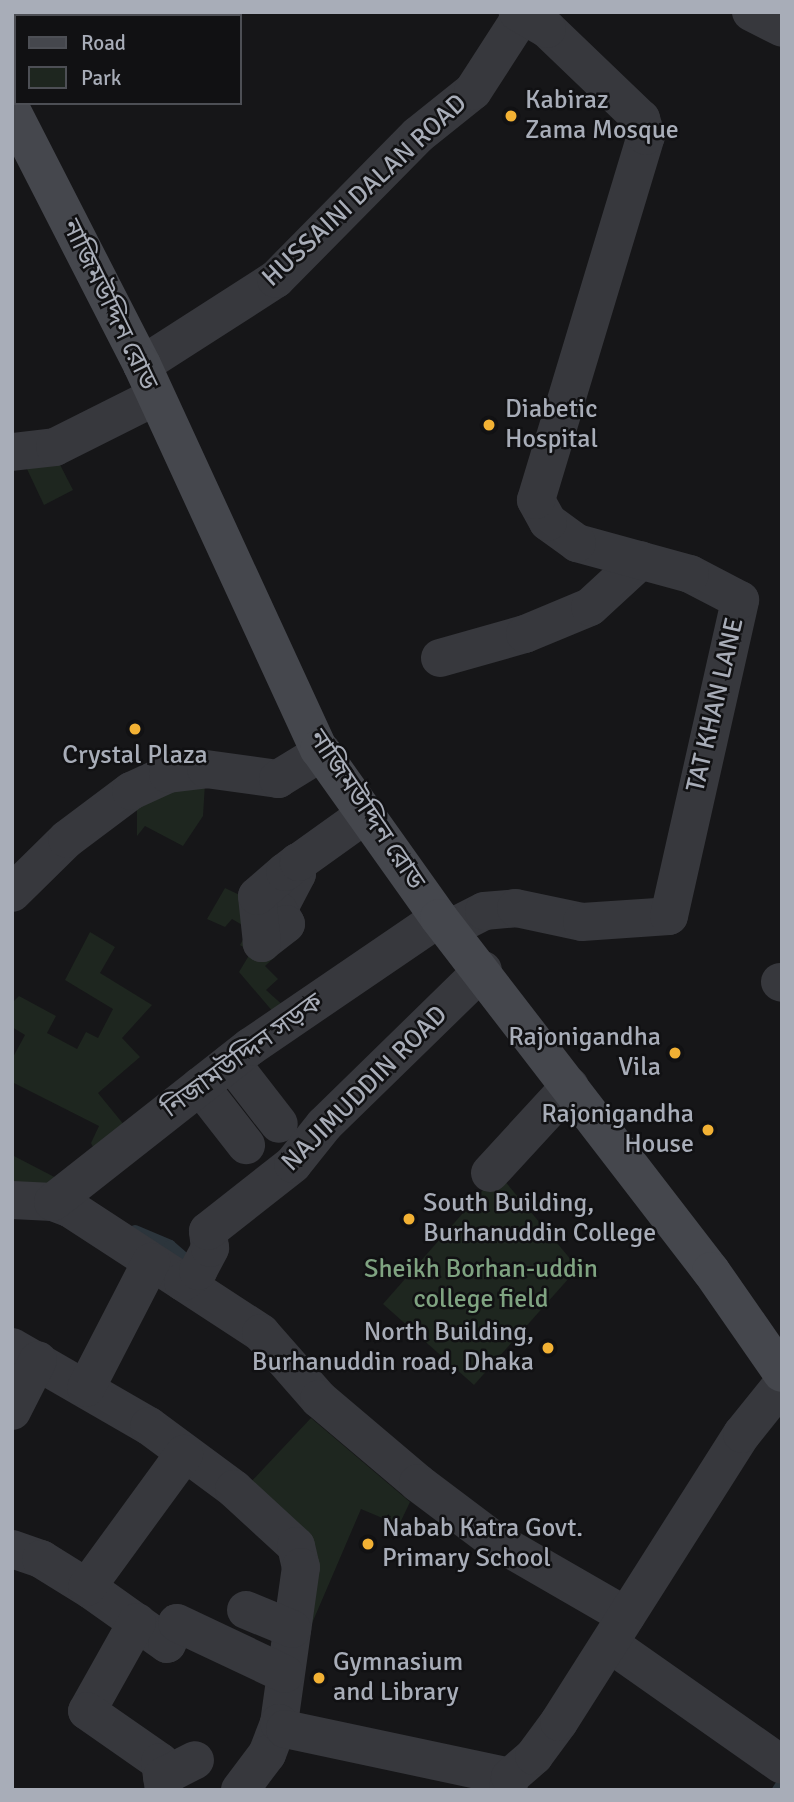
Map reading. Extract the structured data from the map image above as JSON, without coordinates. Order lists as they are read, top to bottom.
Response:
{
  "streets": {
    "street": [
      "HUSSAINI DALAN ROAD",
      "নাজিমউদ্দিন রোড",
      "TAT KHAN LANE",
      "নিজামউদ্দিন সড়ক",
      "NAJIMUDDIN ROAD"
    ]
  },
  "crossings": [
    ["HUSSAINI DALAN ROAD", "নাজিমউদ্দিন রোড"],
    ["HUSSAINI DALAN ROAD", "TAT KHAN LANE"],
    ["নাজিমউদ্দিন রোড", "TAT KHAN LANE"],
    ["নাজিমউদ্দিন রোড", "নিজামউদ্দিন সড়ক"],
    ["নাজিমউদ্দিন রোড", "NAJIMUDDIN ROAD"],
    ["TAT KHAN LANE", "নিজামউদ্দিন সড়ক"],
    ["নিজামউদ্দিন সড়ক", "NAJIMUDDIN ROAD"]
  ],
  "parks": ["Sheikh Borhan-uddin college field"],
  "places": [
    "Kabiraz Zama Mosque",
    "Diabetic Hospital",
    "Crystal Plaza",
    "Rajonigandha Vila",
    "Rajonigandha House",
    "South Building, Burhanuddin College",
    "North Building, Burhanuddin road, Dhaka",
    "Nabab Katra Govt. Primary School",
    "Gymnasium and Library"
  ],
  "legend": ["Road", "Park"]
}
